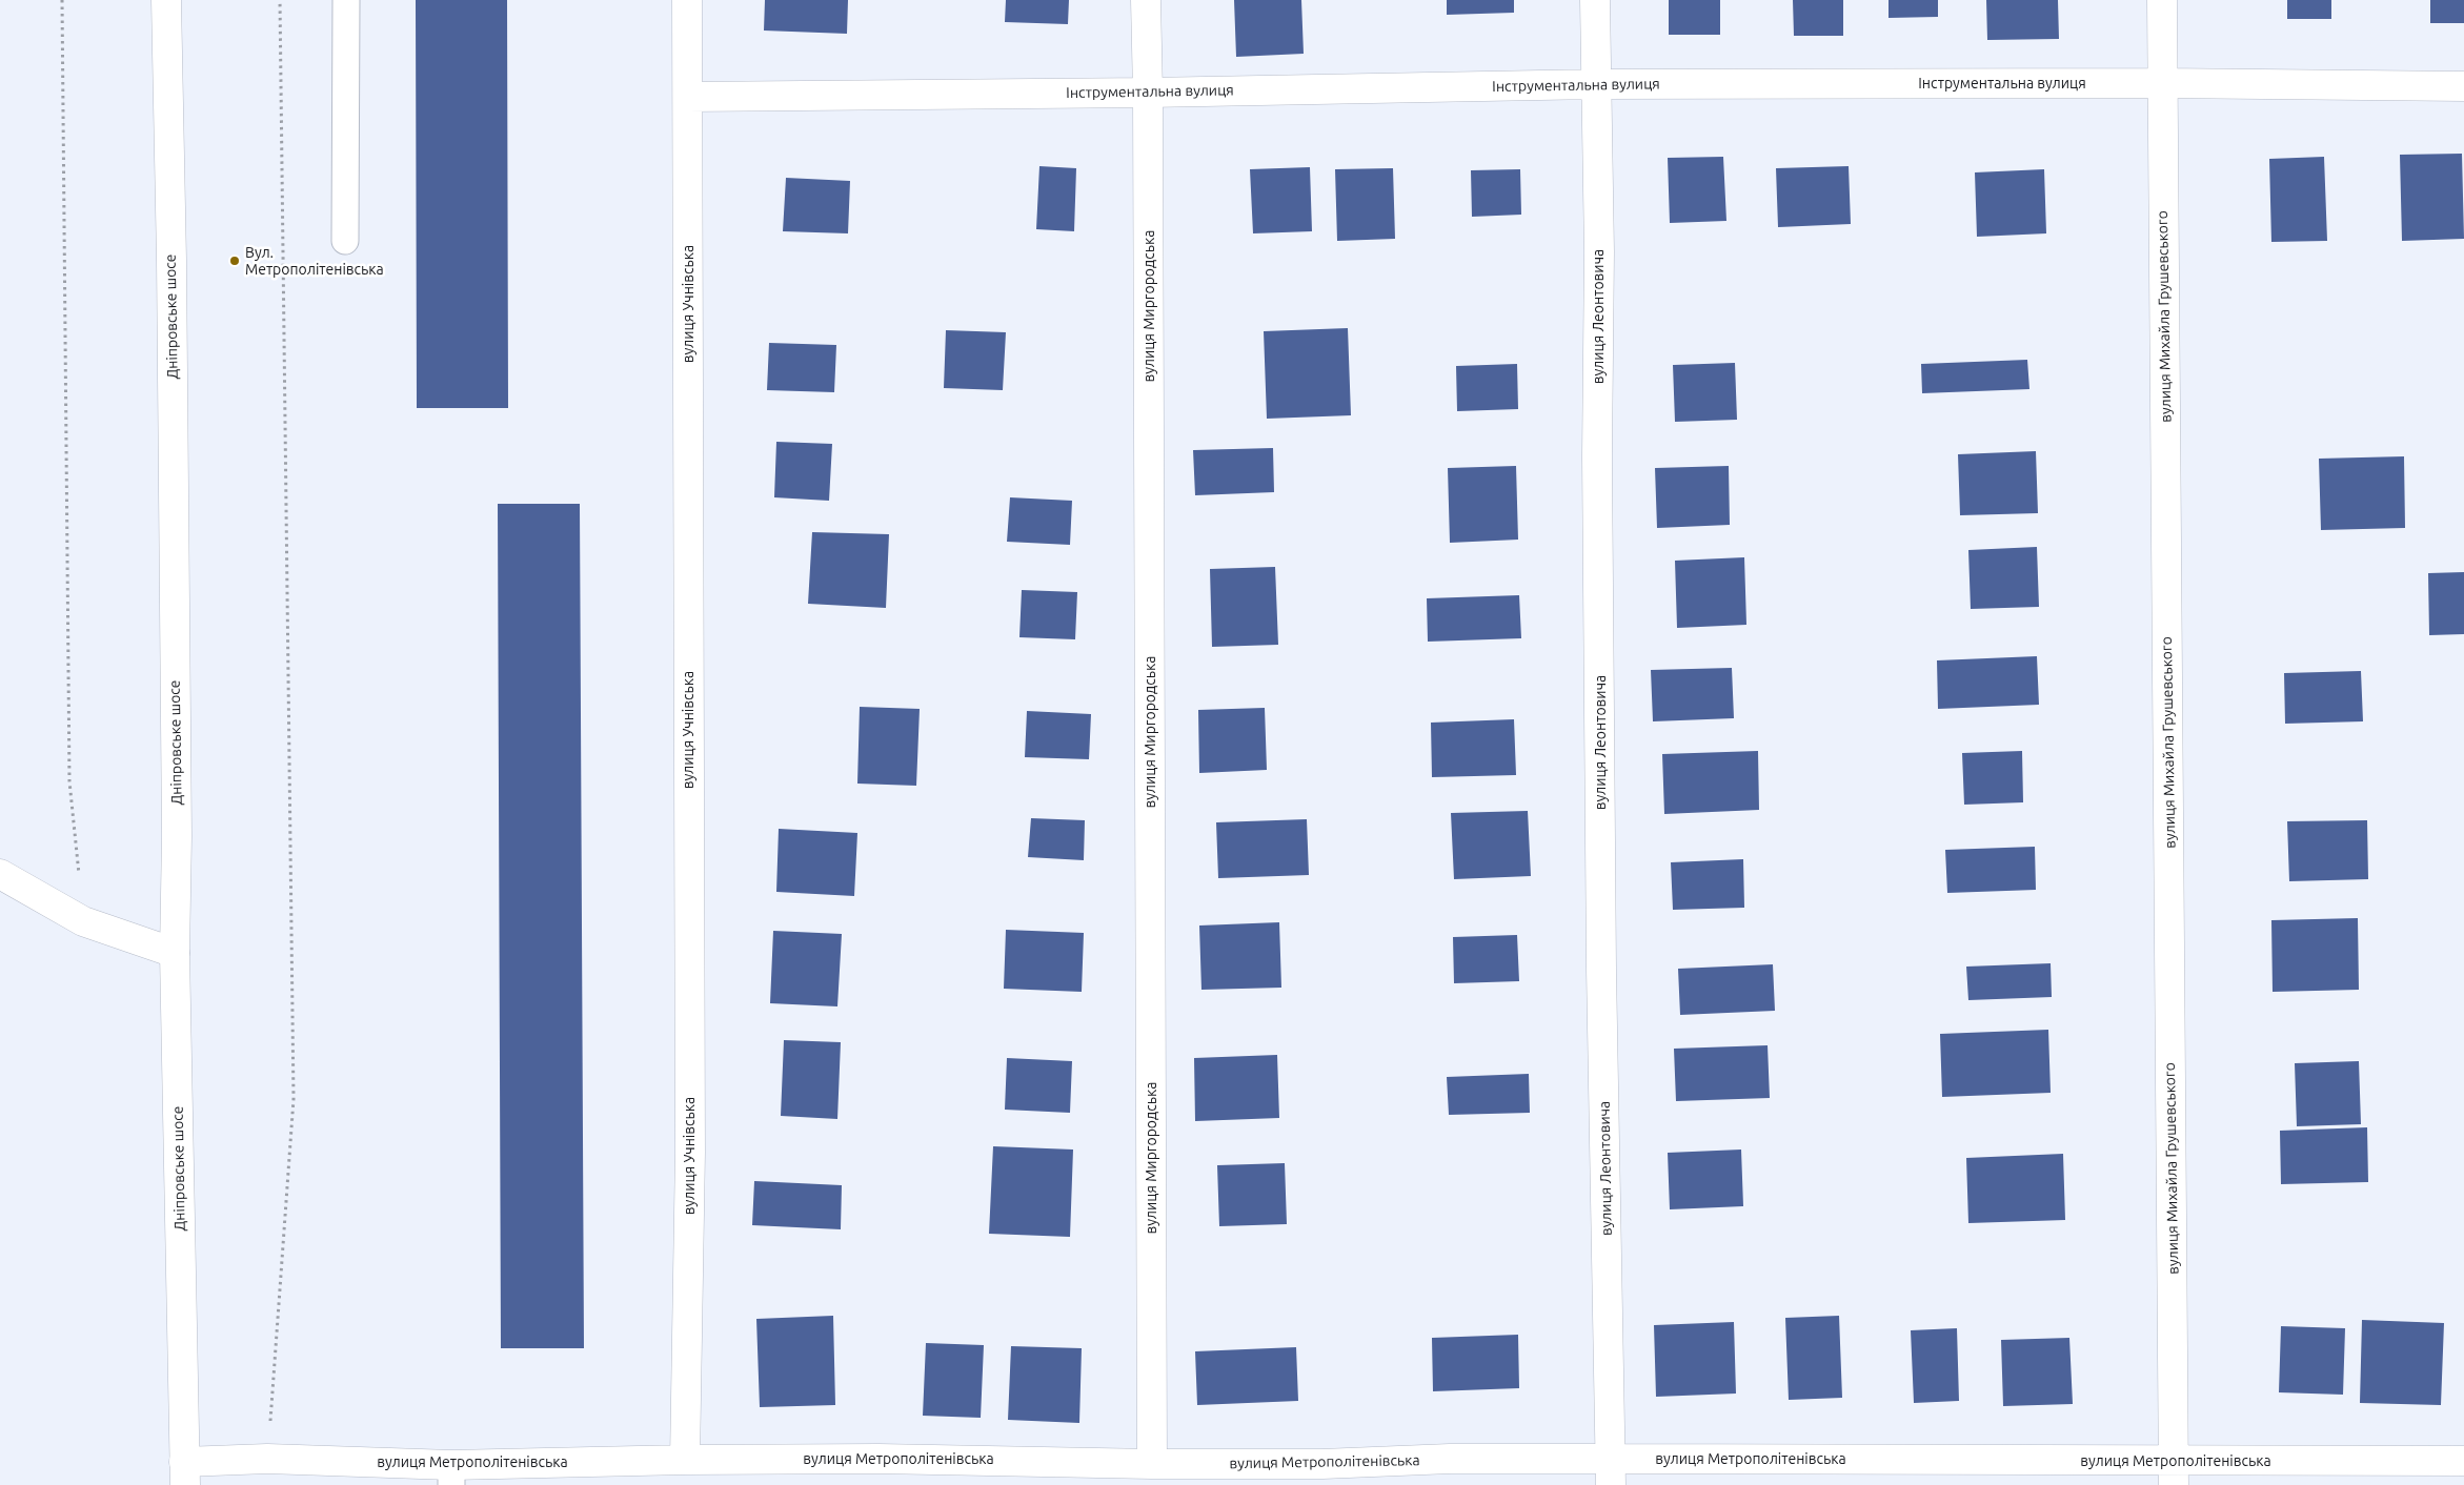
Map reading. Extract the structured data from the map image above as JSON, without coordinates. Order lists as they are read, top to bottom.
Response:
{
  "streets": {
    "street": [
      "Інструментальна вулиця",
      "вулиця Учнівська",
      "вулиця Миргородська",
      "Дніпровське шосе",
      "вулиця Леонтовича",
      "вулиця Михайла Грушевського",
      "вулиця Метрополітенівська"
    ]
  },
  "crossings": [
    ["Інструментальна вулиця", "вулиця Учнівська"],
    ["Інструментальна вулиця", "вулиця Миргородська"],
    ["Інструментальна вулиця", "вулиця Леонтовича"],
    ["Інструментальна вулиця", "вулиця Михайла Грушевського"],
    ["вулиця Учнівська", "вулиця Метрополітенівська"],
    ["вулиця Миргородська", "вулиця Метрополітенівська"],
    ["Дніпровське шосе", "вулиця Метрополітенівська"],
    ["вулиця Леонтовича", "вулиця Метрополітенівська"],
    ["вулиця Михайла Грушевського", "вулиця Метрополітенівська"]
  ],
  "places": ["Вул. Метрополітенівська"]
}
